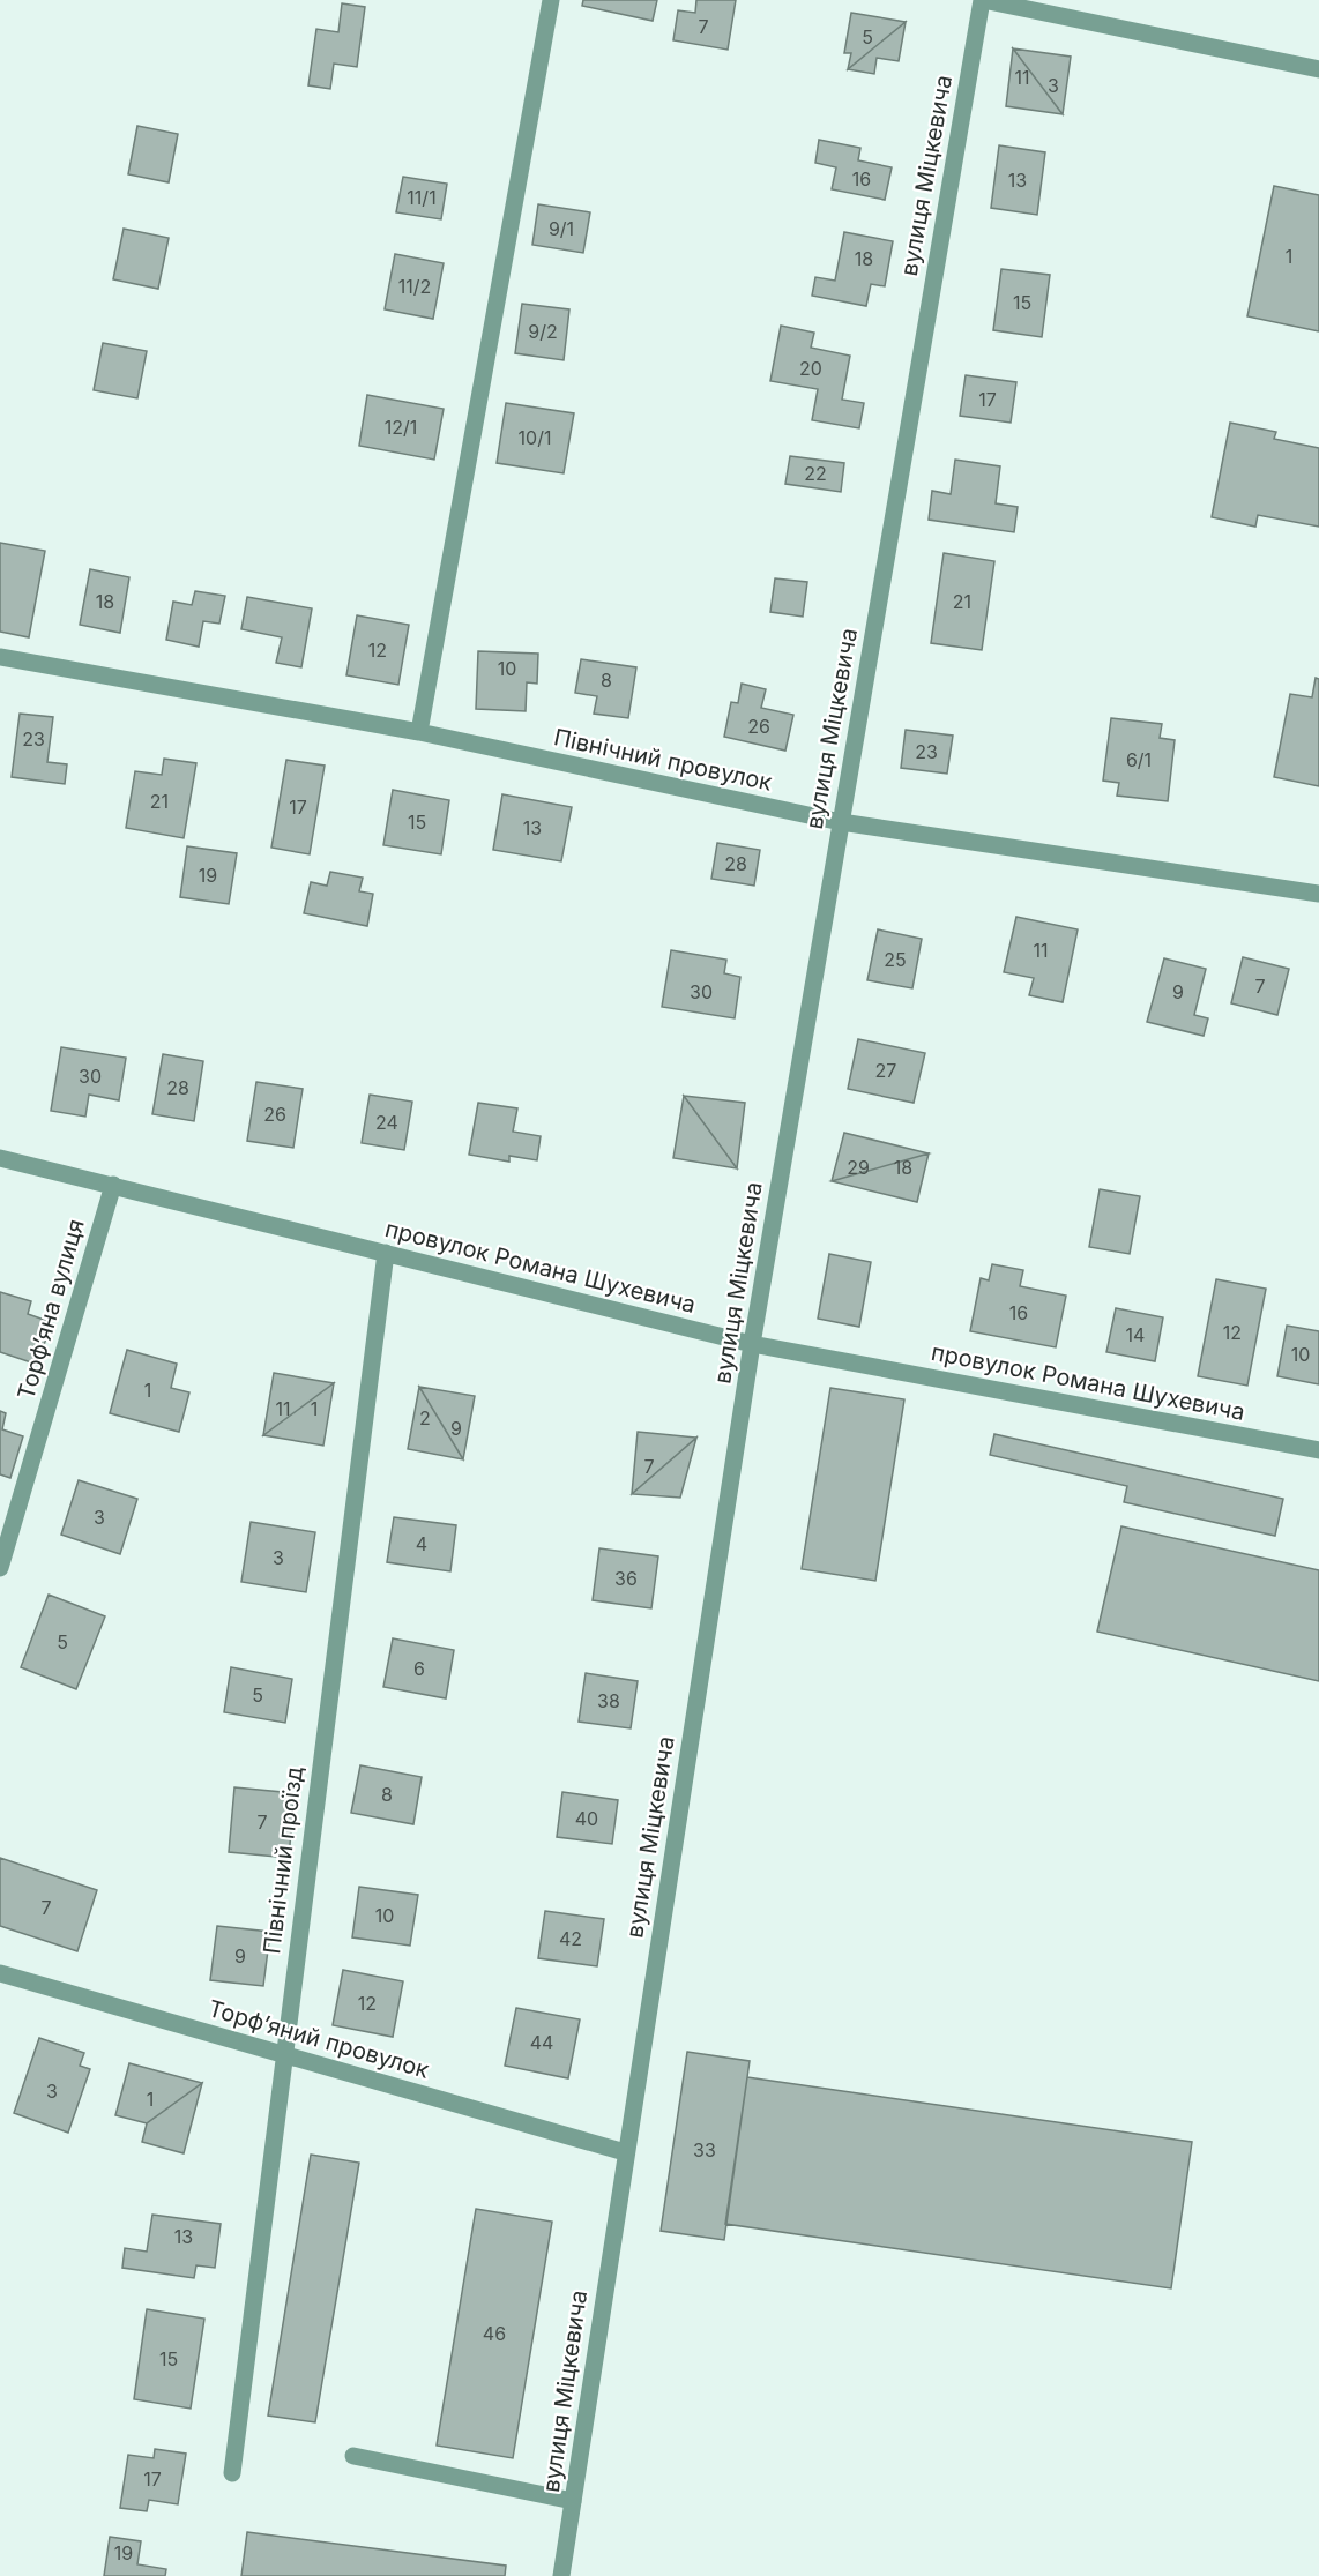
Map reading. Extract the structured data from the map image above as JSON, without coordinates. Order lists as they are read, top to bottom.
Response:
{
  "streets": {
    "street": [
      "вулиця Міцкевича",
      "Північний провулок",
      "провулок Романа Шухевича",
      "Торфʼяна вулиця",
      "Північний проїзд",
      "Торфʼяний провулок"
    ]
  },
  "crossings": [
    ["вулиця Міцкевича", "Північний провулок"],
    ["вулиця Міцкевича", "провулок Романа Шухевича"],
    ["вулиця Міцкевича", "Торфʼяний провулок"],
    ["провулок Романа Шухевича", "Торфʼяна вулиця"],
    ["провулок Романа Шухевича", "Північний проїзд"],
    ["Північний проїзд", "Торфʼяний провулок"]
  ],
  "house_numbers": [
    "7",
    "5",
    "11",
    "3",
    "16",
    "13",
    "11/1",
    "9/1",
    "1",
    "18",
    "11/2",
    "15",
    "9/2",
    "20",
    "17",
    "12/1",
    "10/1",
    "22",
    "18",
    "21",
    "12",
    "10",
    "8",
    "26",
    "23",
    "23",
    "6/1",
    "21",
    "17",
    "15",
    "13",
    "28",
    "19",
    "11",
    "25",
    "7",
    "30",
    "9",
    "27",
    "30",
    "28",
    "26",
    "24",
    "29",
    "18",
    "16",
    "12",
    "14",
    "10",
    "1",
    "11",
    "1",
    "2",
    "9",
    "7",
    "3",
    "4",
    "3",
    "36",
    "5",
    "6",
    "5",
    "38",
    "8",
    "40",
    "7",
    "7",
    "10",
    "42",
    "9",
    "12",
    "44",
    "3",
    "1",
    "33",
    "13",
    "46",
    "15",
    "17",
    "19"
  ]
}
